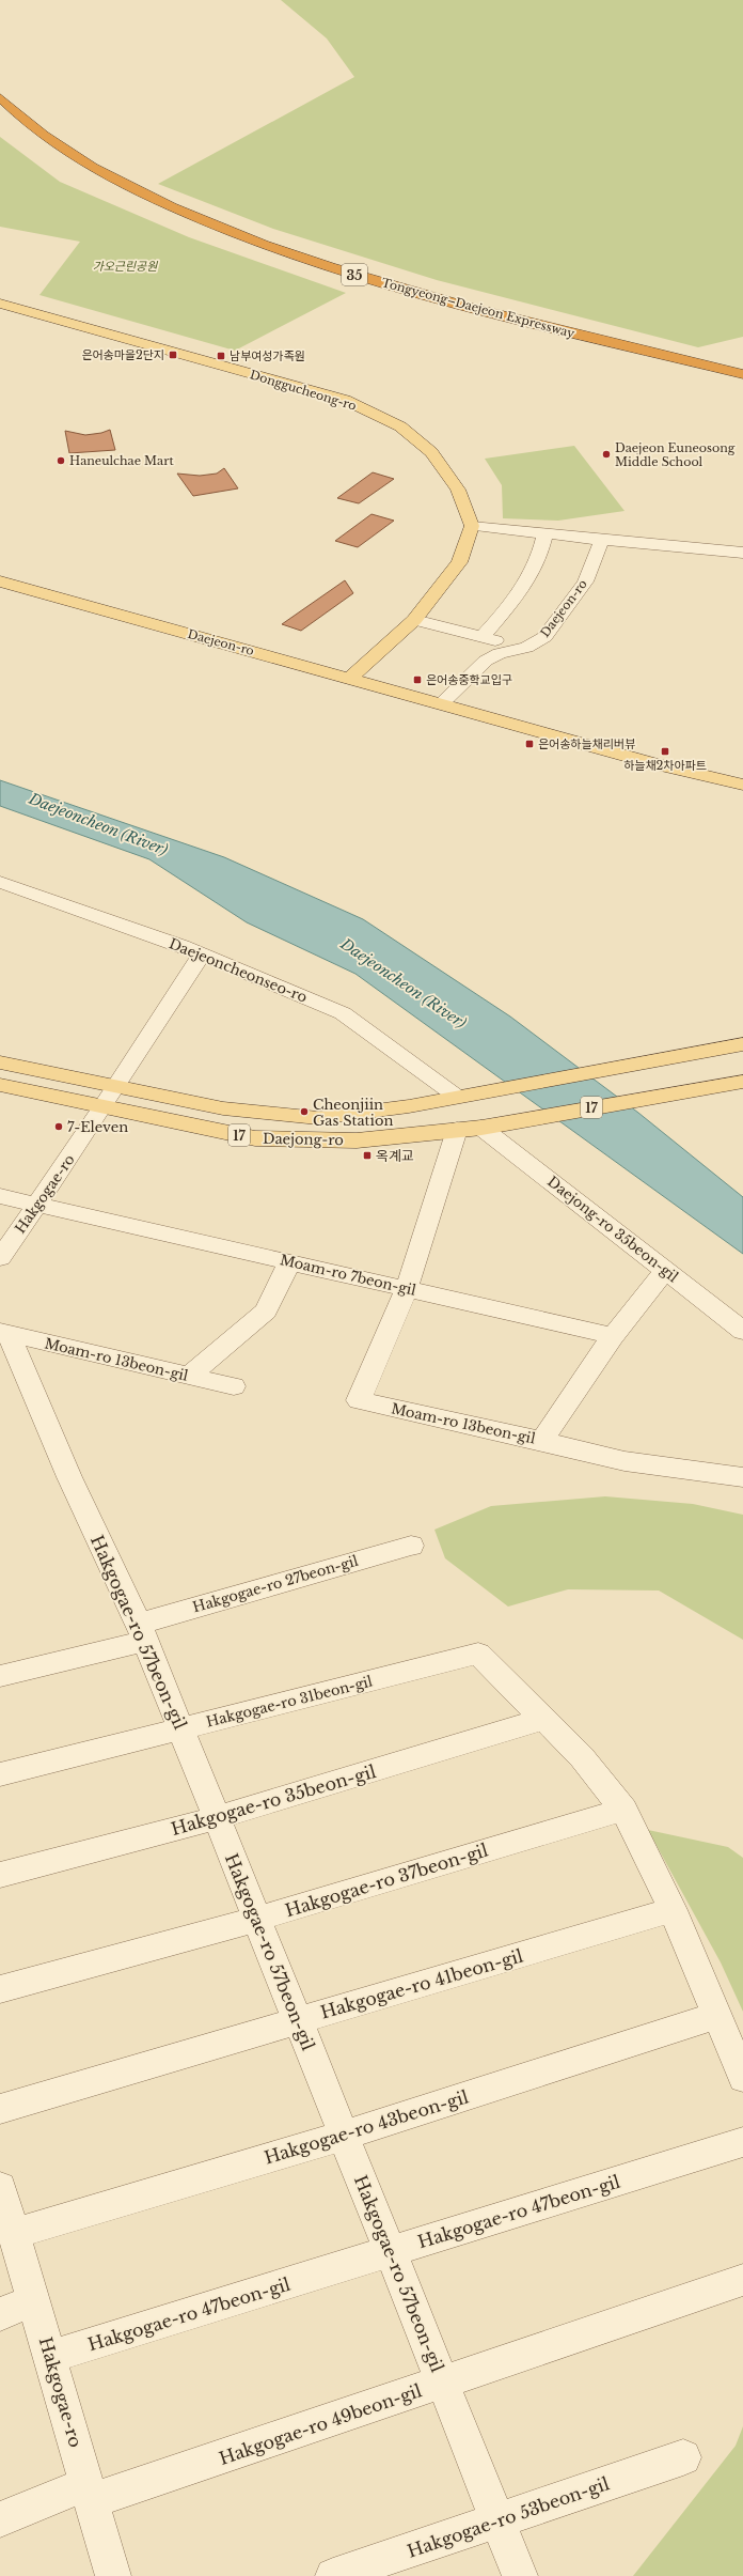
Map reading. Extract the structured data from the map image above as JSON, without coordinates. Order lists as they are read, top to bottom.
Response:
{
  "streets": {
    "highway": ["35", "Tongyeong–Daejeon Expressway"],
    "main road": [
      "Donggucheong-ro",
      "Daejeon-ro",
      "17",
      "Daejong-ro"
    ],
    "street": [
      "Daejeoncheonseo-ro",
      "Hakgogae-ro",
      "Daejong-ro 35beon-gil",
      "Moam-ro 7beon-gil",
      "Moam-ro 13beon-gil",
      "Hakgogae-ro 27beon-gil",
      "Hakgogae-ro 57beon-gil",
      "Hakgogae-ro 31beon-gil",
      "Hakgogae-ro 35beon-gil",
      "Hakgogae-ro 37beon-gil",
      "Hakgogae-ro 41beon-gil",
      "Hakgogae-ro 43beon-gil",
      "Hakgogae-ro 47beon-gil",
      "Hakgogae-ro 49beon-gil",
      "Hakgogae-ro 53beon-gil"
    ]
  },
  "crossings": [
    ["Daejeoncheonseo-ro", "17"],
    ["Daejeoncheonseo-ro", "Daejong-ro"],
    ["17", "Daejong-ro"],
    ["17", "Daejong-ro 35beon-gil"],
    ["Daejong-ro", "Hakgogae-ro"],
    ["Daejong-ro", "Daejong-ro 35beon-gil"],
    ["Hakgogae-ro", "Moam-ro 7beon-gil"],
    ["Hakgogae-ro", "Hakgogae-ro 43beon-gil"],
    ["Hakgogae-ro", "Hakgogae-ro 47beon-gil"],
    ["Hakgogae-ro", "Hakgogae-ro 49beon-gil"],
    ["Moam-ro 7beon-gil", "Moam-ro 13beon-gil"],
    ["Moam-ro 13beon-gil", "Hakgogae-ro 57beon-gil"],
    ["Hakgogae-ro 27beon-gil", "Hakgogae-ro 57beon-gil"],
    ["Hakgogae-ro 57beon-gil", "Hakgogae-ro 31beon-gil"],
    ["Hakgogae-ro 57beon-gil", "Hakgogae-ro 35beon-gil"],
    ["Hakgogae-ro 57beon-gil", "Hakgogae-ro 37beon-gil"],
    ["Hakgogae-ro 57beon-gil", "Hakgogae-ro 41beon-gil"],
    ["Hakgogae-ro 57beon-gil", "Hakgogae-ro 43beon-gil"],
    ["Hakgogae-ro 57beon-gil", "Hakgogae-ro 47beon-gil"],
    ["Hakgogae-ro 57beon-gil", "Hakgogae-ro 49beon-gil"],
    ["Hakgogae-ro 57beon-gil", "Hakgogae-ro 53beon-gil"],
    ["Hakgogae-ro 31beon-gil", "Hakgogae-ro 35beon-gil"]
  ],
  "water": ["Daejeoncheon (River)"],
  "parks": ["가오근린공원"],
  "places": {
    "transit": [
      "은어송마을2단지",
      "남부여성가족원",
      "은어송중학교입구",
      "은어송하늘채리버뷰",
      "하늘채2차아파트",
      "옥계교"
    ],
    "other": [
      "Daejeon Euneosong Middle School",
      "Haneulchae Mart",
      "Cheonjiin Gas Station",
      "7-Eleven"
    ]
  }
}
